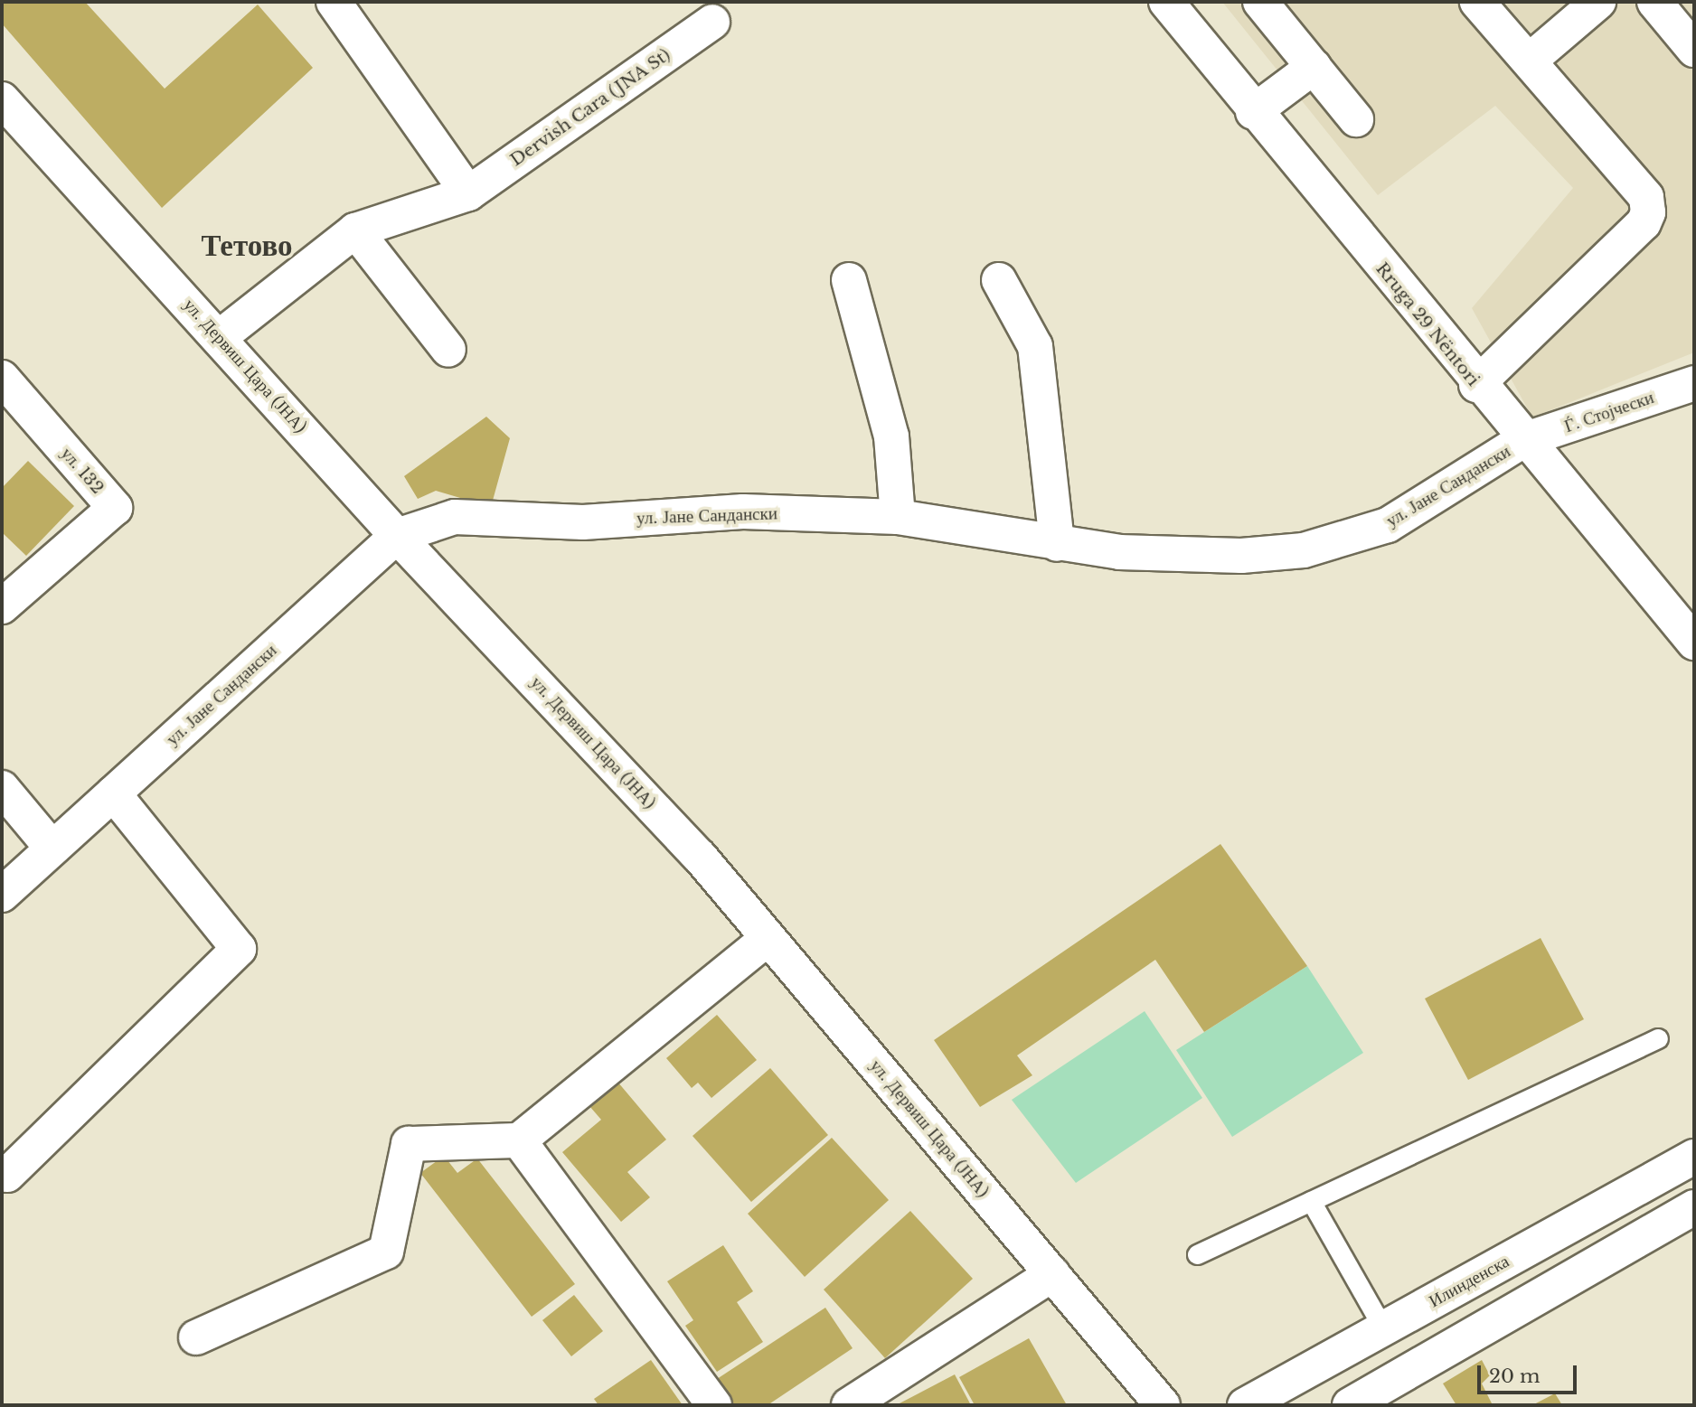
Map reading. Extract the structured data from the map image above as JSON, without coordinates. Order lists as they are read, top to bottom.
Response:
{
  "streets": {
    "street": [
      "Dervish Cara (JNA St)",
      "Rruga 29 Nëntori",
      "ул. Дервиш Цара (ЈНА)",
      "Ѓ. Стојчески",
      "ул. 132",
      "ул. Јане Сандански",
      "Илинденска"
    ]
  },
  "crossings": [
    ["Dervish Cara (JNA St)", "ул. Дервиш Цара (ЈНА)"],
    ["Rruga 29 Nëntori", "Ѓ. Стојчески"],
    ["Rruga 29 Nëntori", "ул. Јане Сандански"],
    ["ул. Дервиш Цара (ЈНА)", "ул. Јане Сандански"],
    ["Ѓ. Стојчески", "ул. Јане Сандански"]
  ],
  "districts": ["Тетово"],
  "scale_bar": "20 m"
}
